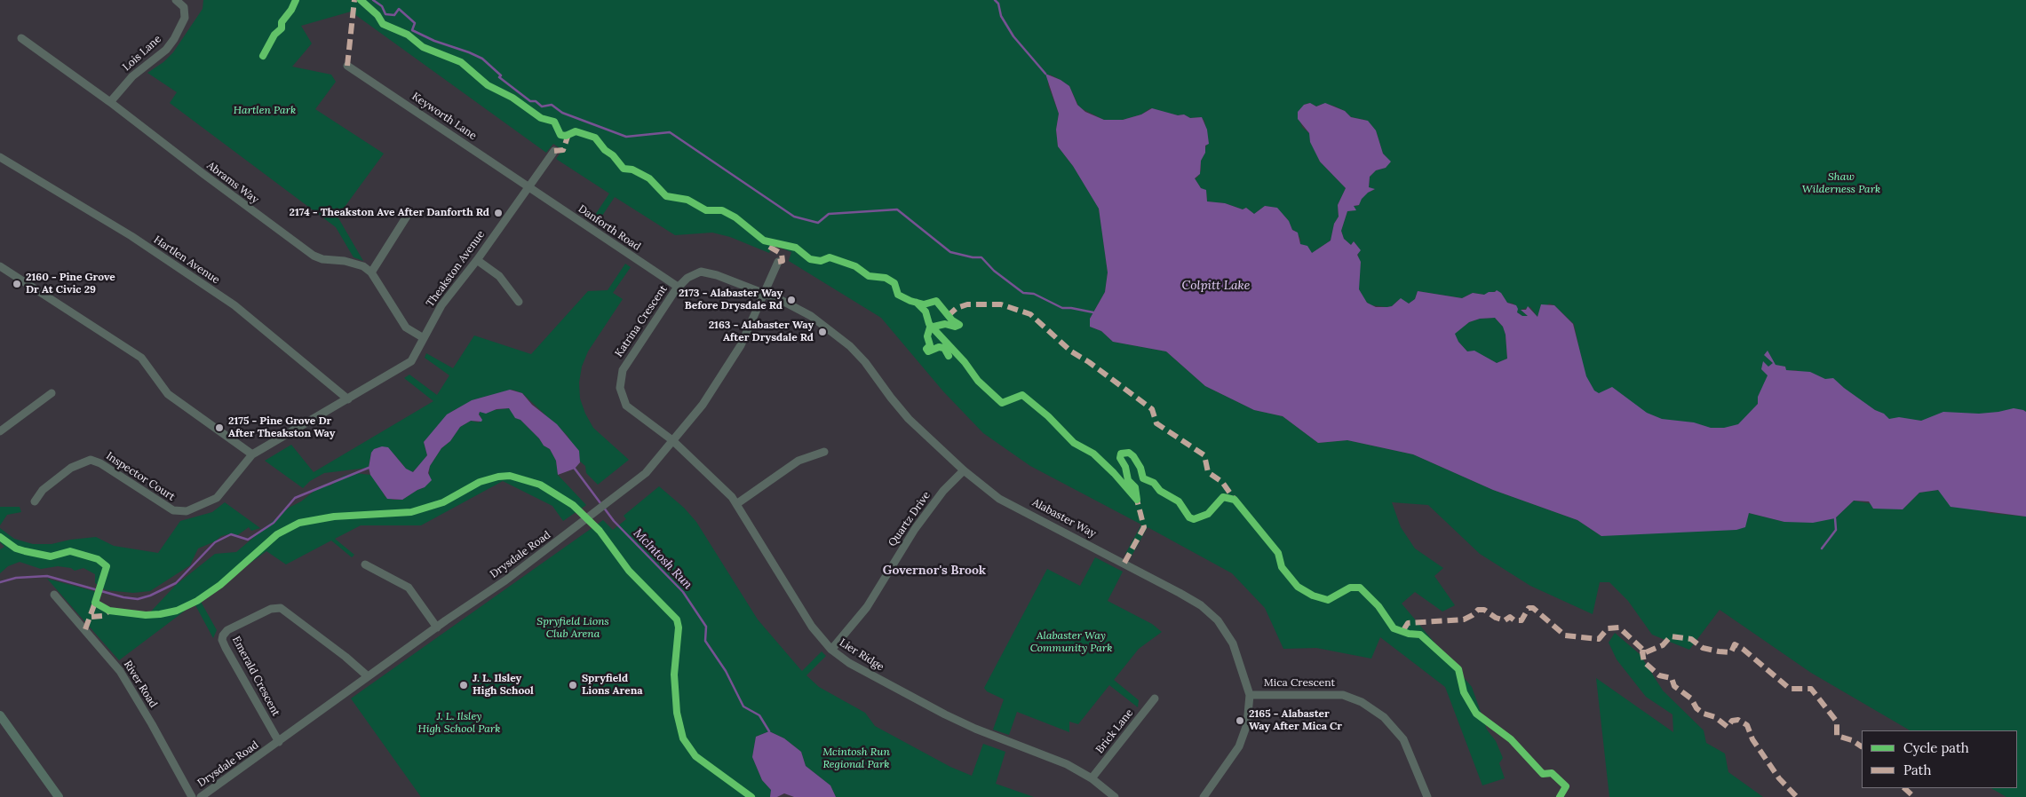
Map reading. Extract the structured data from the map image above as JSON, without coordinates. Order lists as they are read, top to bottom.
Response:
{
  "streets": {
    "street": [
      "Lois Lane",
      "Keyworth Lane",
      "Abrams Way",
      "Danforth Road",
      "Hartlen Avenue",
      "Theakston Avenue",
      "Katrina Crescent",
      "Inspector Court",
      "Alabaster Way",
      "Quartz Drive",
      "Drysdale Road",
      "Lier Ridge",
      "Emerald Crescent",
      "Mica Crescent",
      "River Road",
      "Brick Lane"
    ]
  },
  "crossings": [
    ["Lois Lane", "Abrams Way"],
    ["Keyworth Lane", "Danforth Road"],
    ["Keyworth Lane", "Theakston Avenue"],
    ["Danforth Road", "Theakston Avenue"],
    ["Danforth Road", "Katrina Crescent"],
    ["Hartlen Avenue", "Theakston Avenue"],
    ["Theakston Avenue", "Inspector Court"],
    ["Katrina Crescent", "Alabaster Way"],
    ["Katrina Crescent", "Drysdale Road"],
    ["Katrina Crescent", "Lier Ridge"],
    ["Alabaster Way", "Quartz Drive"],
    ["Alabaster Way", "Drysdale Road"],
    ["Alabaster Way", "Mica Crescent"],
    ["Quartz Drive", "Lier Ridge"],
    ["Drysdale Road", "Lier Ridge"],
    ["Drysdale Road", "Emerald Crescent"],
    ["Lier Ridge", "Brick Lane"]
  ],
  "districts": ["Governor's Brook"],
  "water": ["Colpitt Lake", "McIntosh Run"],
  "parks": [
    "Hartlen Park",
    "Shaw Wilderness Park",
    "Spryfield Lions Club Arena",
    "Alabaster Way Community Park",
    "J. L. Ilsley High School Park",
    "Mcintosh Run Regional Park"
  ],
  "places": [
    "2174 - Theakston Ave After Danforth Rd",
    "2160 - Pine Grove Dr At Civic 29",
    "2173 - Alabaster Way Before Drysdale Rd",
    "2163 - Alabaster Way After Drysdale Rd",
    "2175 - Pine Grove Dr After Theakston Way",
    "J. L. Ilsley High School",
    "Spryfield Lions Arena",
    "2165 - Alabaster Way After Mica Cr"
  ],
  "legend": ["Cycle path", "Path"]
}
